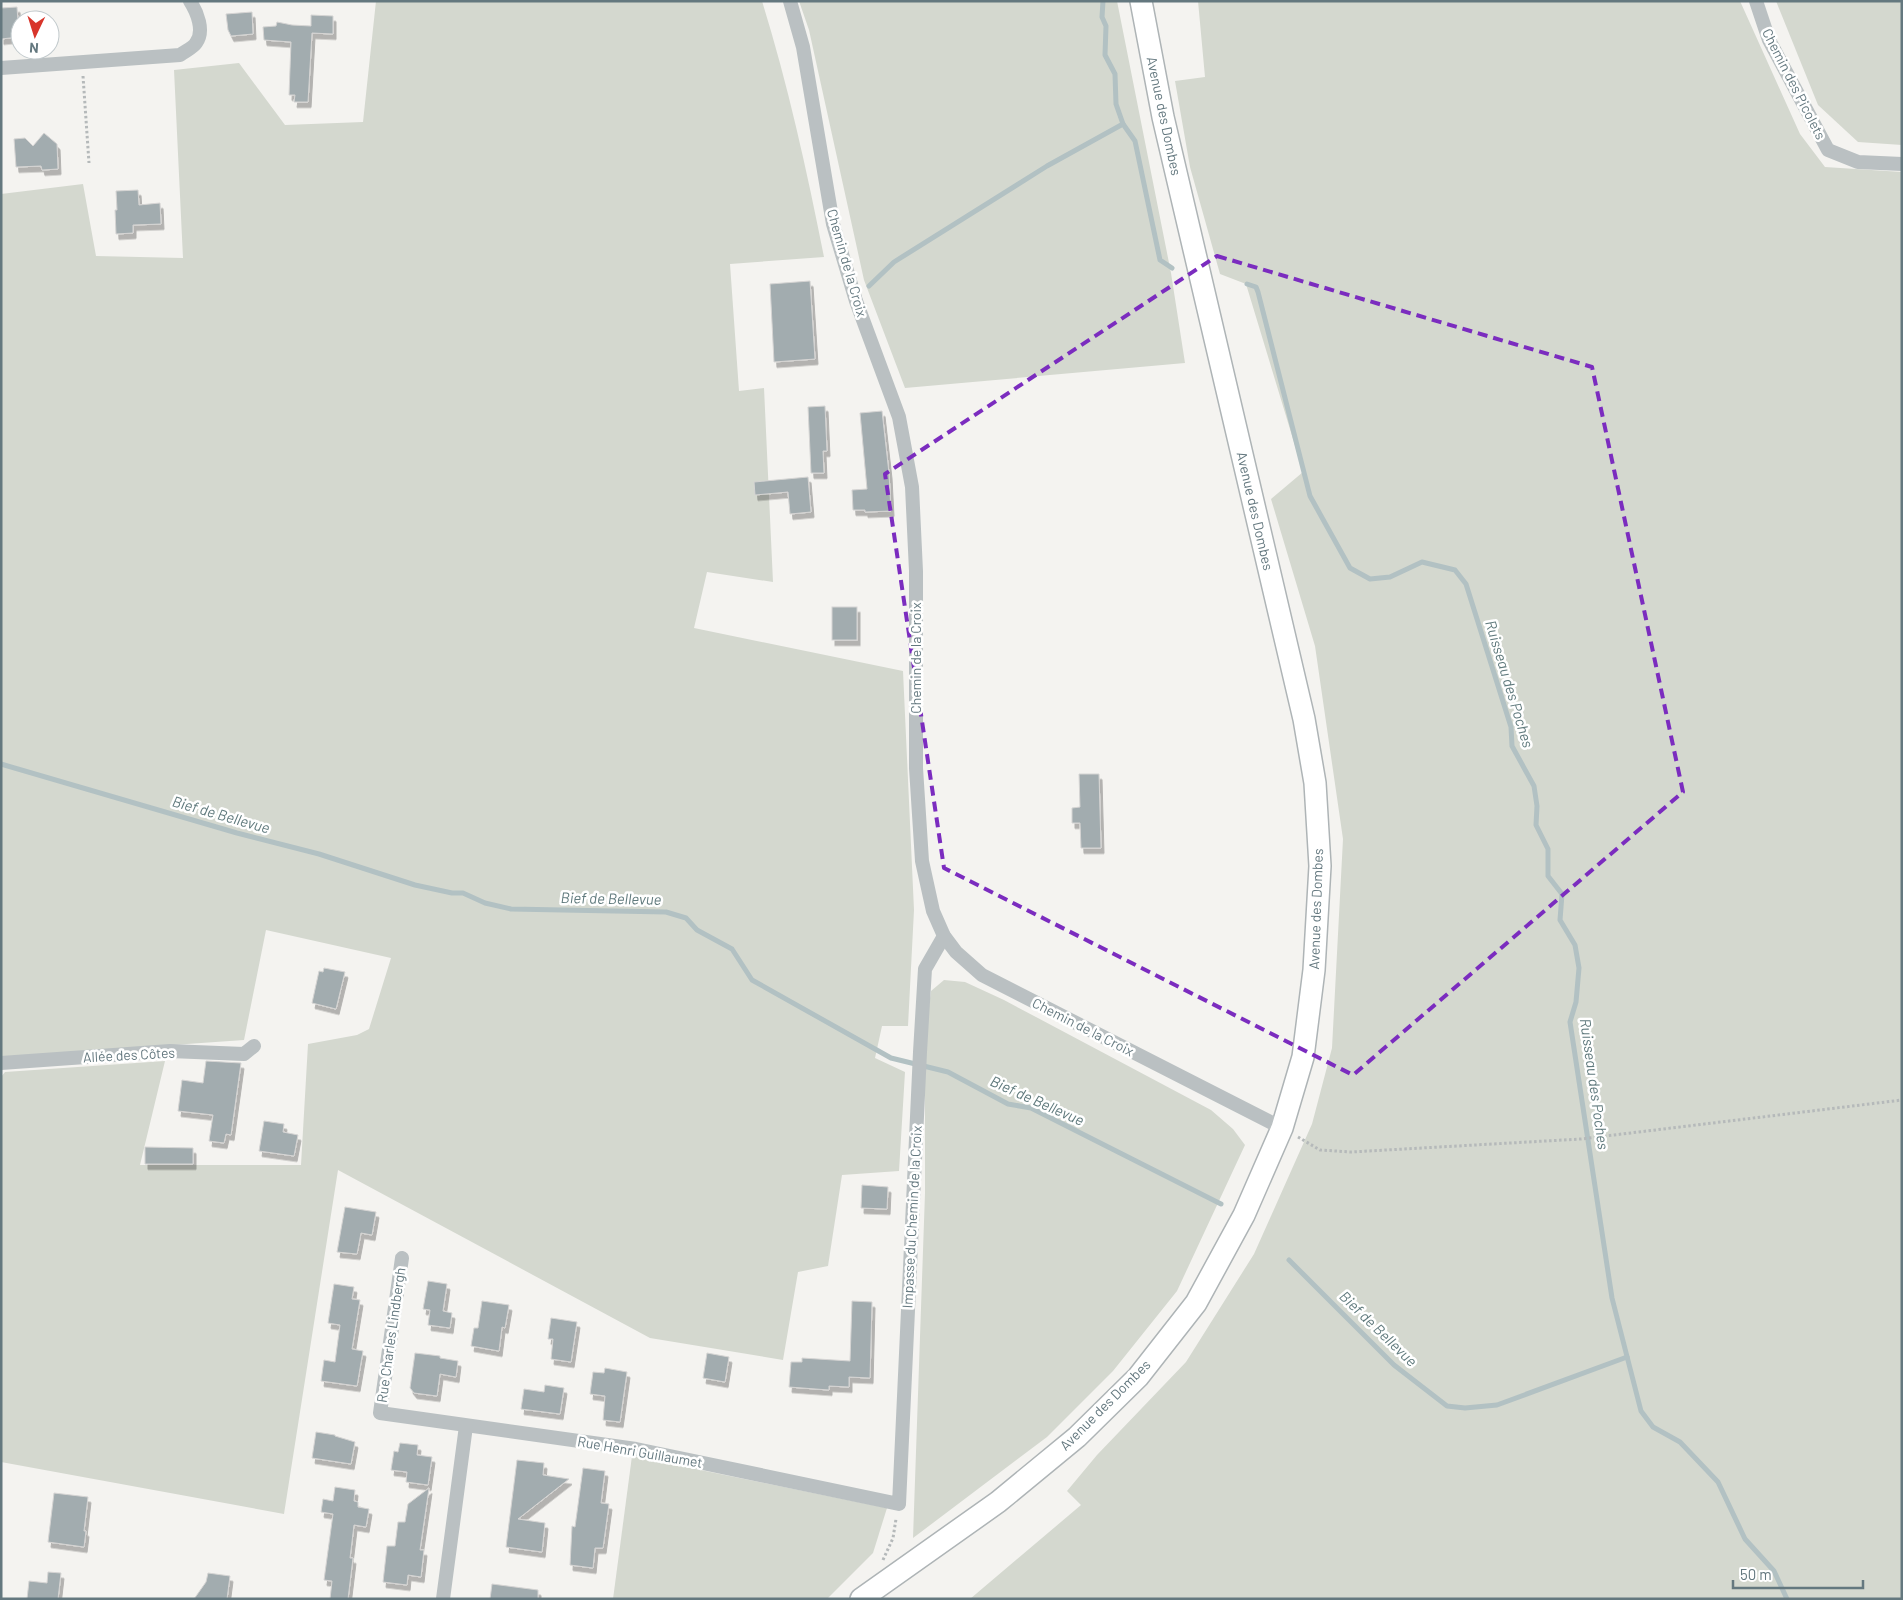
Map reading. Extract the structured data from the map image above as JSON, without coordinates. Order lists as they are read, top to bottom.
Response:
{
  "streets": {
    "main road": ["Avenue des Dombes"],
    "street": [
      "Chemin des Picolets",
      "Chemin de la Croix",
      "Allée des Côtes",
      "Impasse du Chemin de la Croix",
      "Rue Charles Lindbergh",
      "Rue Henri Guillaumet"
    ]
  },
  "crossings": [
    ["Avenue des Dombes", "Chemin de la Croix"],
    ["Chemin de la Croix", "Impasse du Chemin de la Croix"],
    ["Impasse du Chemin de la Croix", "Rue Henri Guillaumet"],
    ["Rue Charles Lindbergh", "Rue Henri Guillaumet"]
  ],
  "water": ["Ruisseau des Poches", "Bief de Bellevue"],
  "scale_bar": "50 m",
  "north": "bottom"
}
